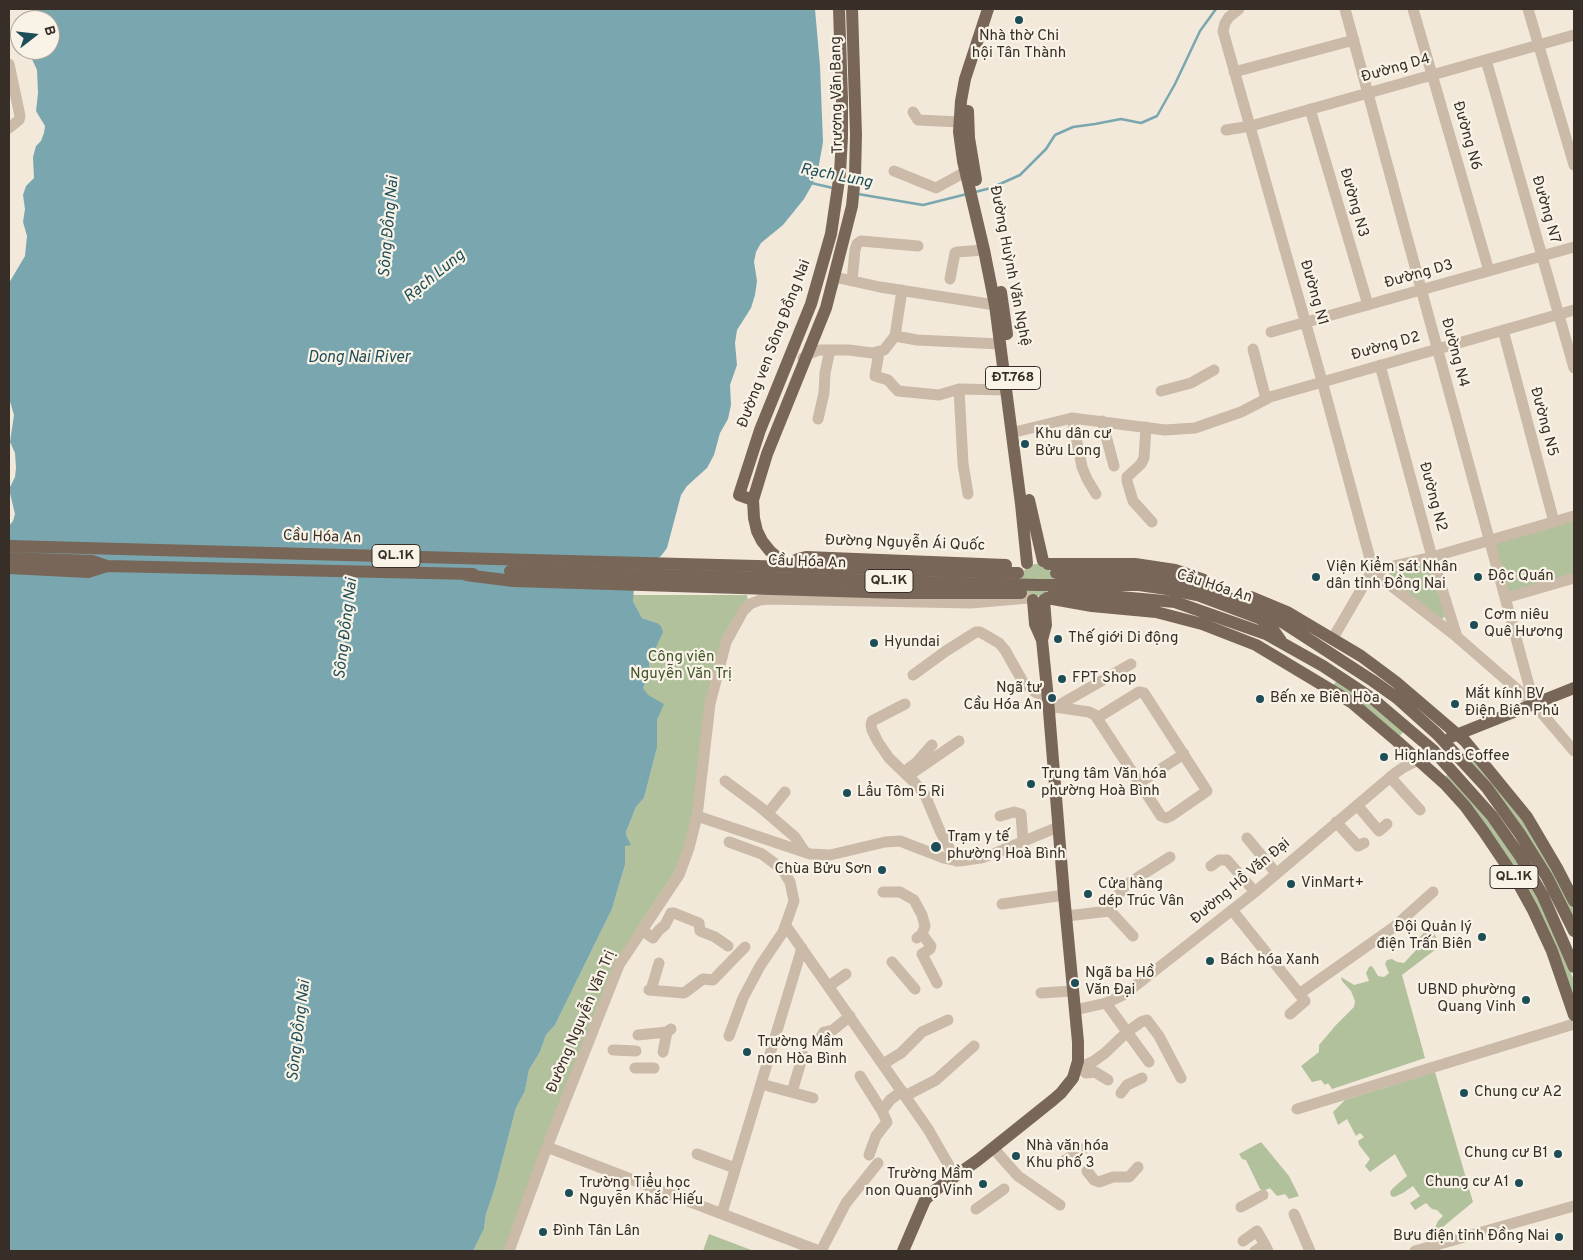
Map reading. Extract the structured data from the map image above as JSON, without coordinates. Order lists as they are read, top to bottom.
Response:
{
  "streets": {
    "main road": [
      "Trương Văn Bang",
      "Đường Huỳnh Văn Nghệ",
      "Đường ven Sông Đồng Nai",
      "ĐT.768",
      "Cầu Hóa An",
      "Đường Nguyễn Ái Quốc",
      "QL.1K"
    ],
    "street": [
      "Đường D4",
      "Đường N6",
      "Đường N3",
      "Đường N7",
      "Đường D3",
      "Đường N1",
      "Đường D2",
      "Đường N4",
      "Đường N5",
      "Đường N2",
      "Đường Hồ Văn Đại",
      "Đường Nguyễn Văn Trị"
    ]
  },
  "crossings": [
    ["Đường D4", "Đường N6"],
    ["Đường D4", "Đường N3"],
    ["Đường D4", "Đường N7"],
    ["Đường D4", "Đường N1"],
    ["Đường D4", "Đường N4"],
    ["Đường N6", "Đường D3"],
    ["Đường N3", "Đường D3"],
    ["Đường N7", "Đường D3"],
    ["Đường N7", "Đường D2"],
    ["Đường Huỳnh Văn Nghệ", "Đường D2"],
    ["Đường Huỳnh Văn Nghệ", "Đường Nguyễn Ái Quốc"],
    ["Đường Huỳnh Văn Nghệ", "QL.1K"],
    ["Đường D3", "Đường N1"],
    ["Đường D3", "Đường N4"],
    ["Đường N1", "Đường D2"],
    ["Đường D2", "Đường N4"],
    ["Đường D2", "Đường N5"],
    ["Đường D2", "Đường N2"],
    ["Cầu Hóa An", "Đường Nguyễn Ái Quốc"],
    ["Cầu Hóa An", "QL.1K"],
    ["Đường Nguyễn Ái Quốc", "QL.1K"],
    ["QL.1K", "Đường Hồ Văn Đại"],
    ["QL.1K", "Đường Nguyễn Văn Trị"]
  ],
  "water": ["Rạch Lung", "Sông Đồng Nai", "Dong Nai River"],
  "parks": ["Công viên Nguyễn Văn Trị"],
  "places": [
    "Nhà thờ Chi hội Tân Thành",
    "Khu dân cư Bửu Long",
    "Viện Kiểm sát Nhân dân tỉnh Đồng Nai",
    "Độc Quán",
    "Cơm niêu Quê Hương",
    "Thế giới Di động",
    "Hyundai",
    "FPT Shop",
    "Ngã tư Cầu Hóa An",
    "Bến xe Biên Hòa",
    "Mắt kính BV Điện Biên Phủ",
    "Highlands Coffee",
    "Trung tâm Văn hóa phường Hoà Bình",
    "Lẩu Tôm 5 Ri",
    "Trạm y tế phường Hoà Bình",
    "Chùa Bửu Sơn",
    "VinMart+",
    "Cửa hàng dép Trúc Vân",
    "Đội Quản lý điện Trấn Biên",
    "Bách hóa Xanh",
    "Ngã ba Hồ Văn Đại",
    "UBND phường Quang Vinh",
    "Trường Mầm non Hòa Bình",
    "Chung cư A2",
    "Chung cư B1",
    "Nhà văn hóa Khu phố 3",
    "Chung cư A1",
    "Trường Mầm non Quang Vinh",
    "Trường Tiểu học Nguyễn Khắc Hiếu",
    "Đình Tân Lân",
    "Bưu điện tỉnh Đồng Nai"
  ],
  "north": "right"
}
